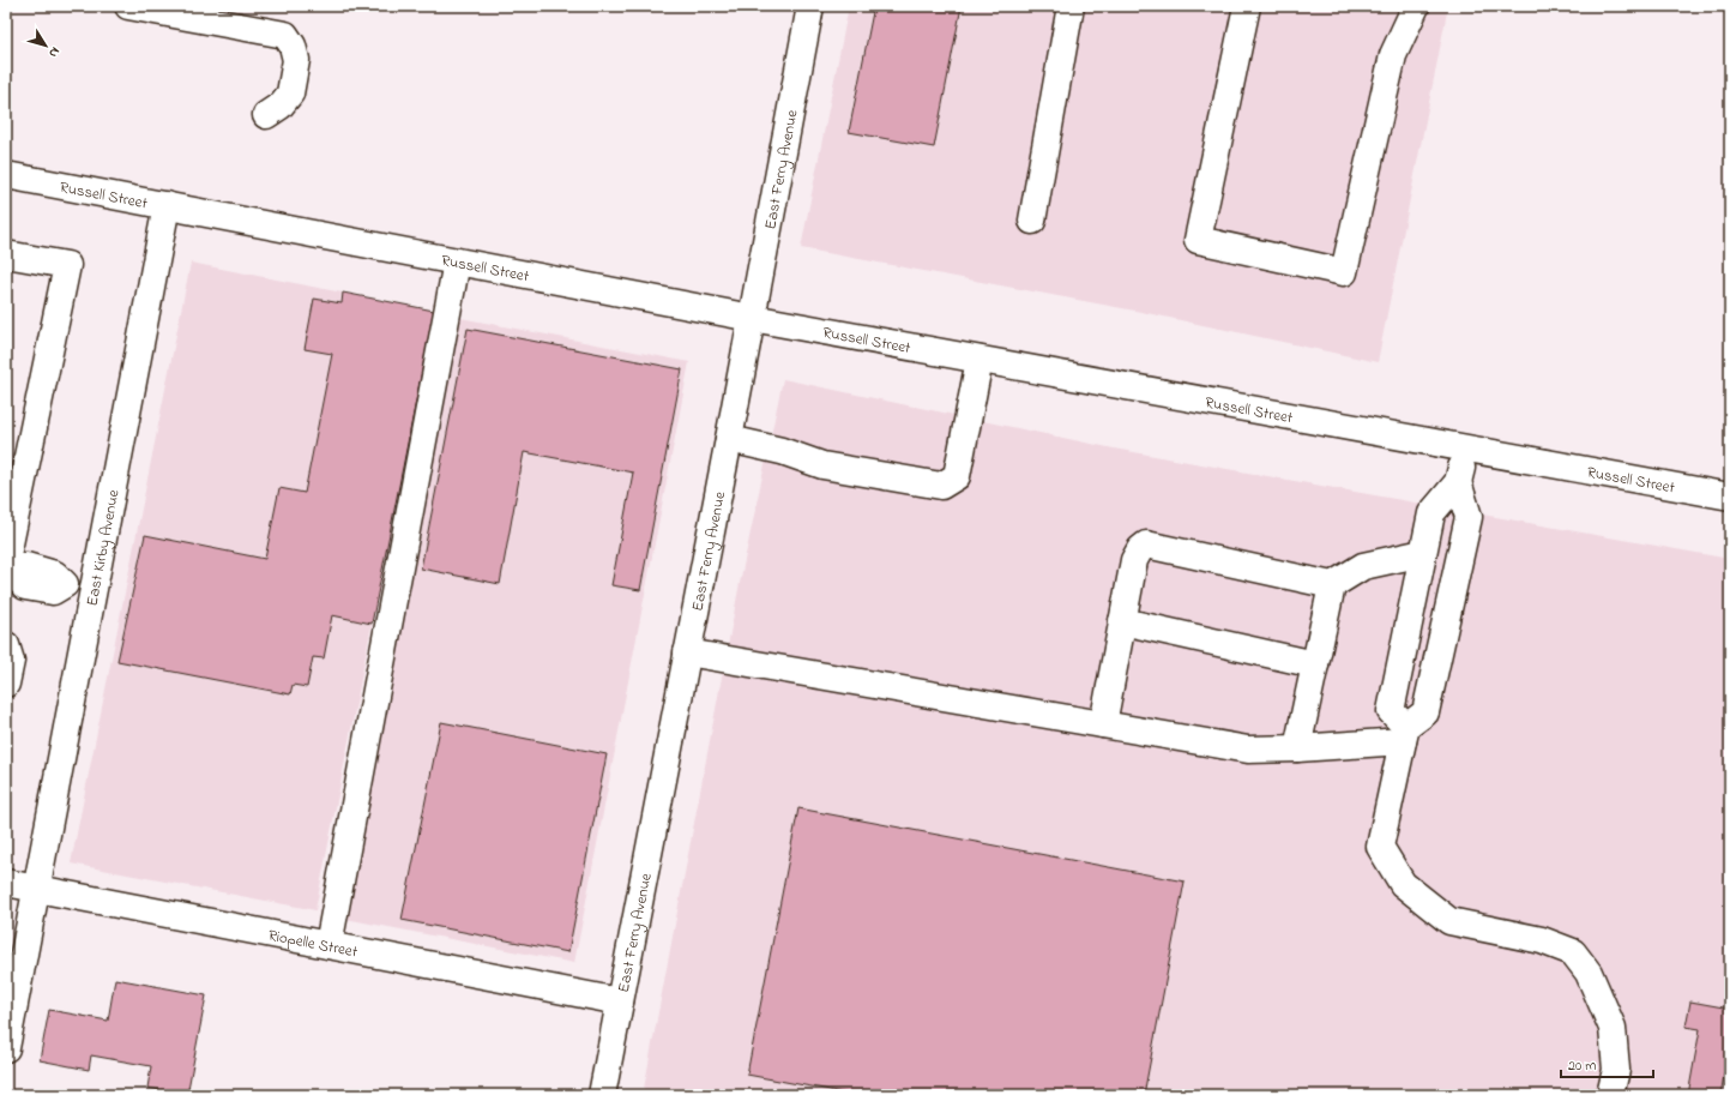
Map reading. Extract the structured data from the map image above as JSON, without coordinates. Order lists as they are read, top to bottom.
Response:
{
  "streets": {
    "street": [
      "East Ferry Avenue",
      "Russell Street",
      "East Kirby Avenue",
      "Riopelle Street"
    ]
  },
  "crossings": [
    ["East Ferry Avenue", "Russell Street"],
    ["East Ferry Avenue", "Riopelle Street"],
    ["Russell Street", "East Kirby Avenue"],
    ["East Kirby Avenue", "Riopelle Street"]
  ],
  "scale_bar": "20 m",
  "north": "bottom right"
}
